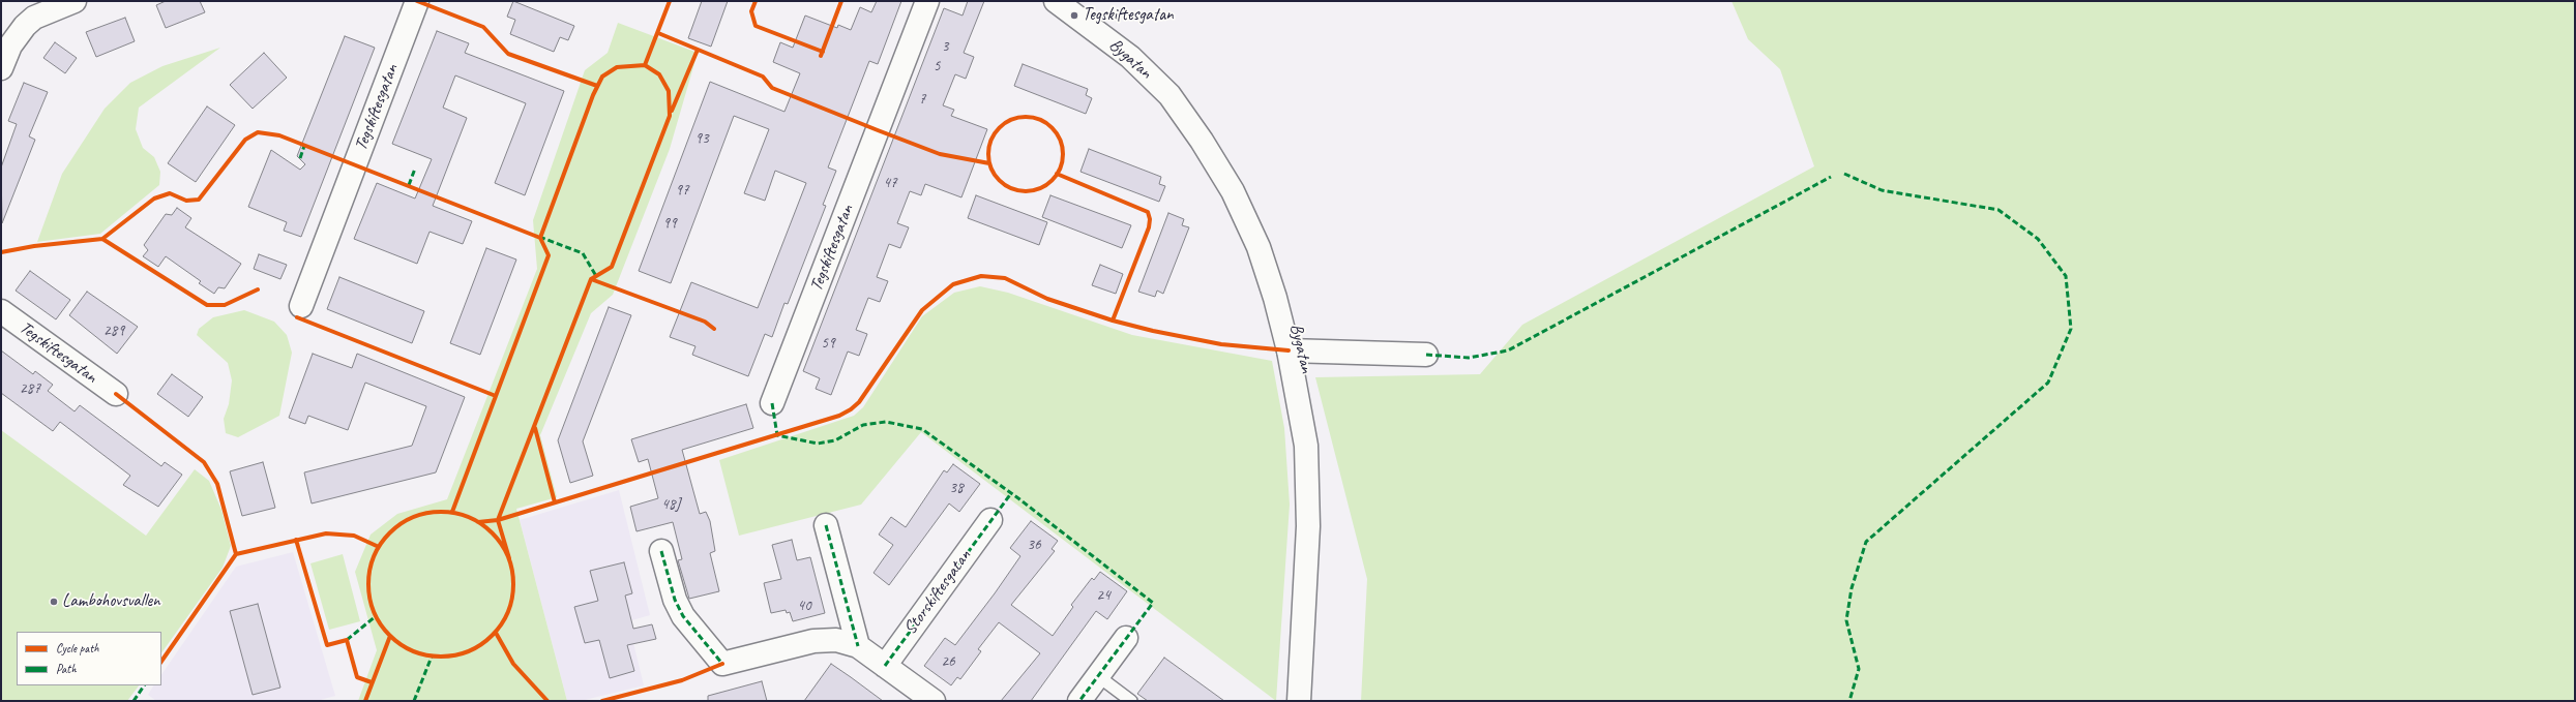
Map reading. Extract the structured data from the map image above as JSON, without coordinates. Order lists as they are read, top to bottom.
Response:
{
  "streets": {
    "street": ["Bygatan", "Tegskiftesgatan", "Storskiftesgatan"]
  },
  "places": ["Tegskiftesgatan", "Lambohovsvallen"],
  "house_numbers": [
    "3",
    "5",
    "7",
    "93",
    "47",
    "97",
    "99",
    "289",
    "59",
    "287",
    "38",
    "48J",
    "36",
    "24",
    "40",
    "26"
  ],
  "legend": ["Cycle path", "Path"]
}
